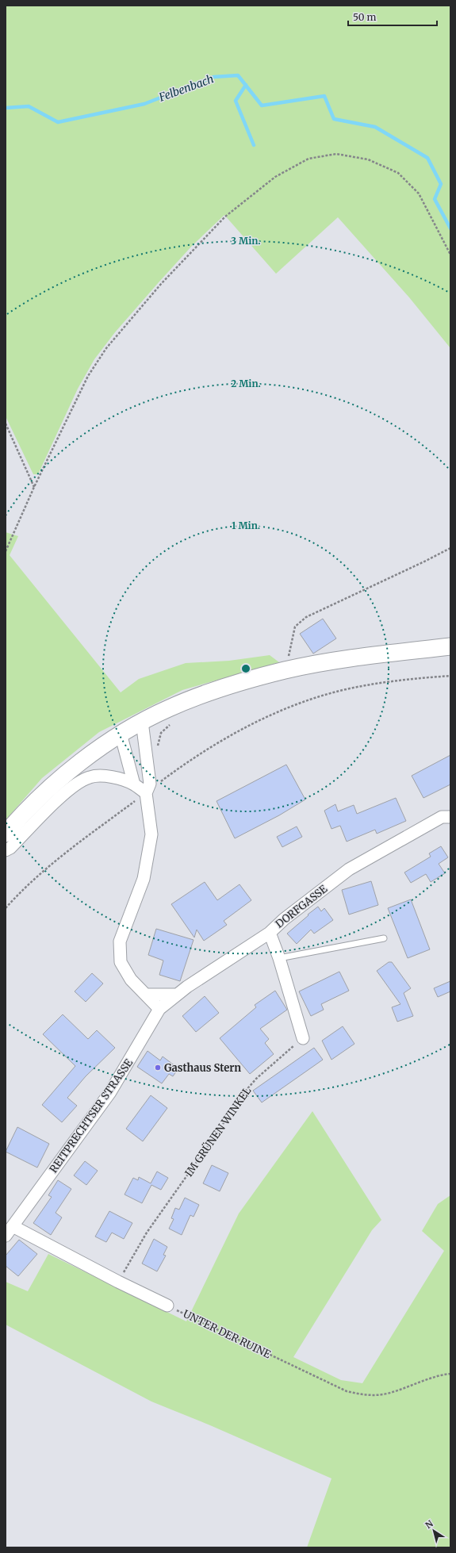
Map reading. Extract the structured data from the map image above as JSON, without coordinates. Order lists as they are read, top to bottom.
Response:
{
  "streets": {
    "street": ["DORFGASSE", "REITPRECHTSER STRASSE"],
    "path": ["IM GRÜNEN WINKEL", "UNTER DER RUINE"]
  },
  "crossings": [
    ["DORFGASSE", "REITPRECHTSER STRASSE"]
  ],
  "water": ["Felbenbach"],
  "places": ["Gasthaus Stern"],
  "scale_bar": "50 m",
  "north": "top left",
  "rings": ["3 Min.", "2 Min.", "1 Min."]
}
